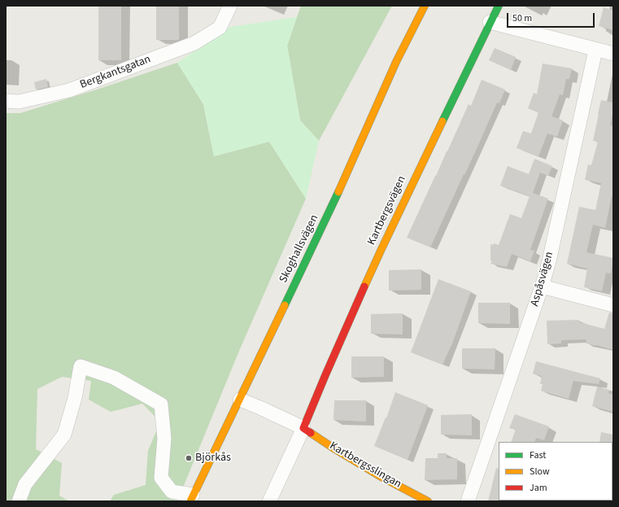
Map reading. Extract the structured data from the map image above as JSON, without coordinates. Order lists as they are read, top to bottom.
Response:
{
  "streets": {
    "street": [
      "Bergkantsgatan",
      "Kartbergsvägen",
      "Skoghallsvägen",
      "Aspåsvägen",
      "Kartbergsslingan"
    ]
  },
  "crossings": [
    ["Kartbergsvägen", "Kartbergsslingan"]
  ],
  "places": ["Björkås"],
  "legend": ["Fast", "Slow", "Jam"],
  "scale_bar": "50 m"
}
